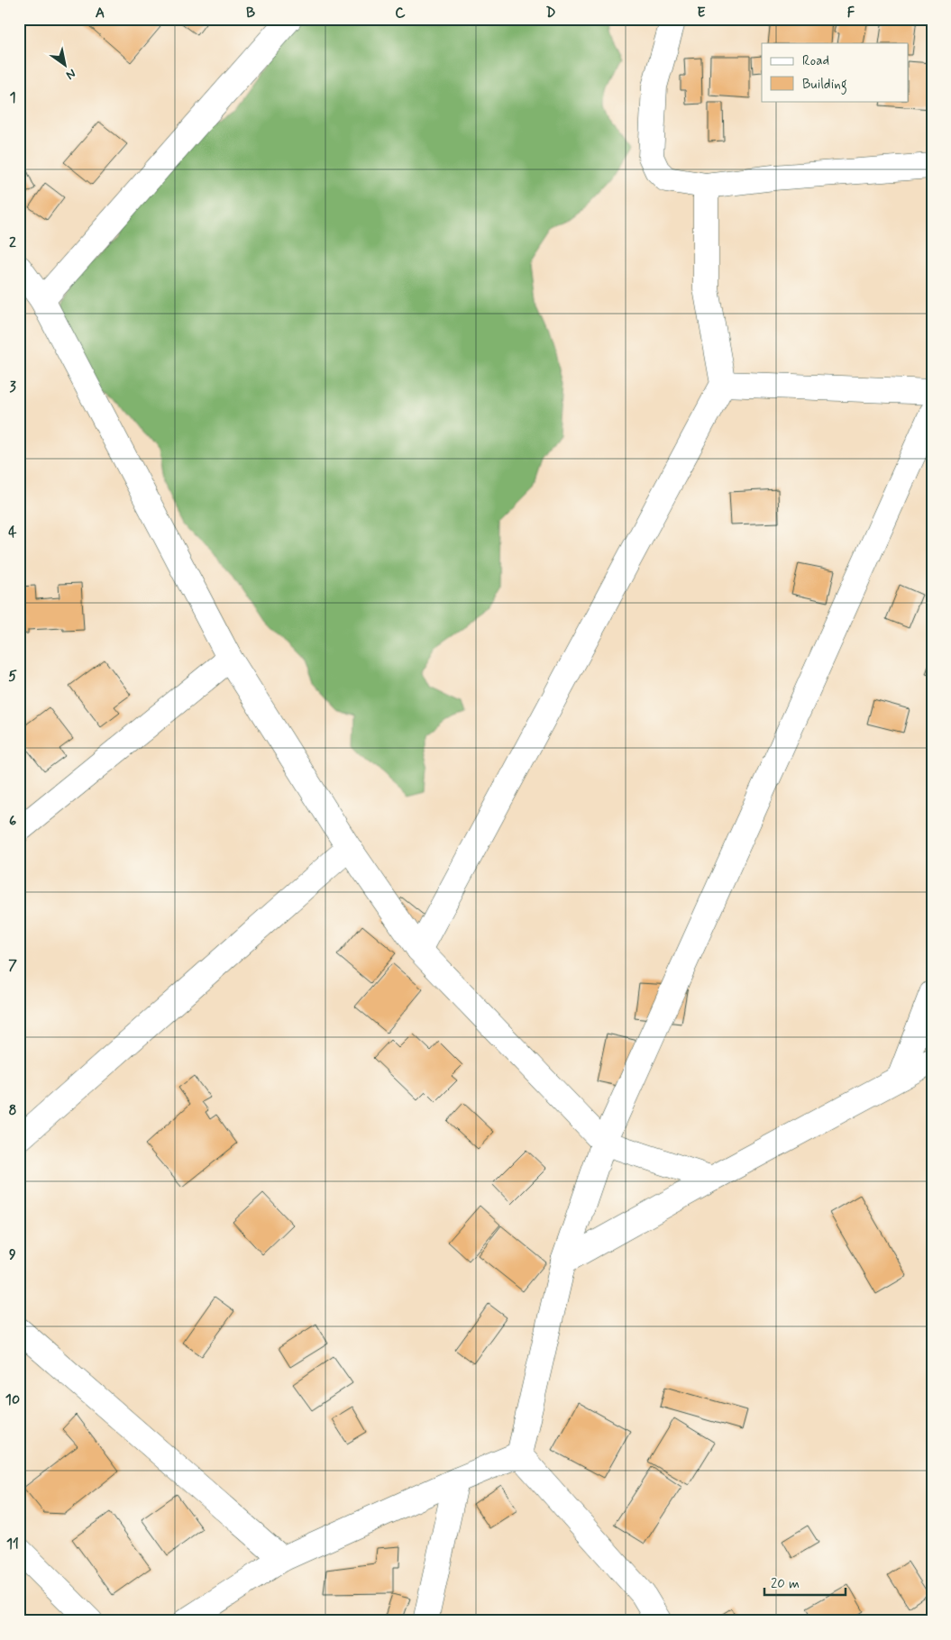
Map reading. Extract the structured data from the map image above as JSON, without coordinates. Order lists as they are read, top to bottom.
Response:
{
  "legend": ["Road", "Building"],
  "scale_bar": "20 m",
  "north": "bottom right",
  "grid": {
    "columns": [
      "A",
      "B",
      "C",
      "D",
      "E",
      "F"
    ],
    "rows": [
      "1",
      "2",
      "3",
      "4",
      "5",
      "6",
      "7",
      "8",
      "9",
      "10",
      "11"
    ]
  }
}
